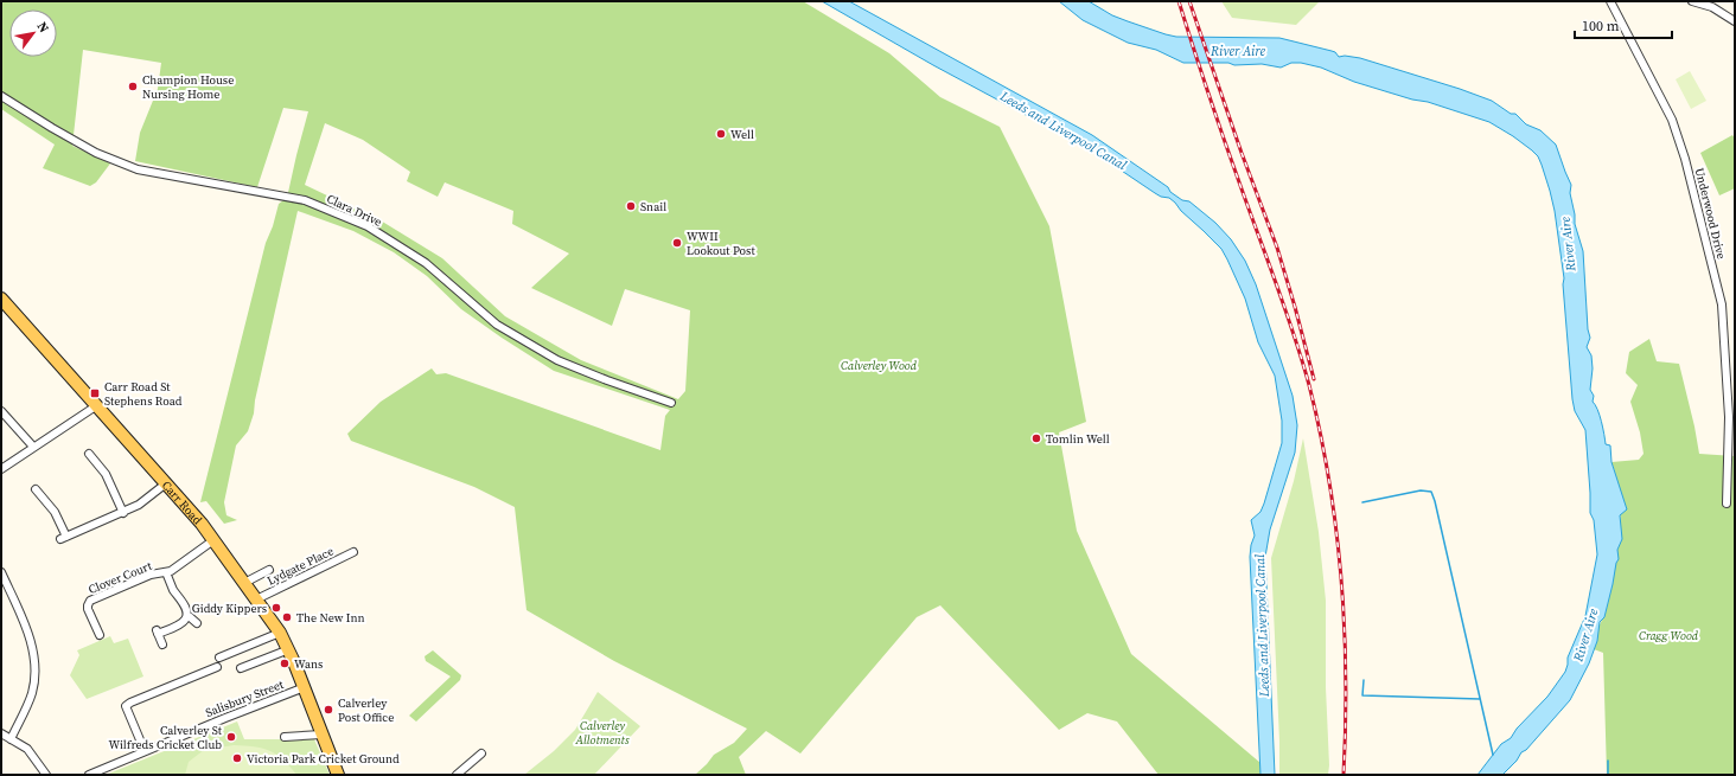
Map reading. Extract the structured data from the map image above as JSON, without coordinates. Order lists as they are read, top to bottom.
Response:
{
  "streets": {
    "main road": ["Carr Road"],
    "street": [
      "Clara Drive",
      "Underwood Drive",
      "Lydgate Place",
      "Clover Court",
      "Salisbury Street"
    ]
  },
  "crossings": [
    ["Carr Road", "Lydgate Place"],
    ["Carr Road", "Clover Court"],
    ["Carr Road", "Salisbury Street"]
  ],
  "water": ["River Aire", "Leeds and Liverpool Canal"],
  "parks": ["Calverley Wood", "Cragg Wood", "Calverley Allotments"],
  "places": {
    "other": [
      "Champion House Nursing Home",
      "Well",
      "Snail",
      "WWII Lookout Post",
      "Tomlin Well",
      "Giddy Kippers",
      "The New Inn",
      "Wans",
      "Calverley Post Office",
      "Calverley St Wilfreds Cricket Club",
      "Victoria Park Cricket Ground"
    ],
    "transit": ["Carr Road St Stephens Road"]
  },
  "scale_bar": "100 m",
  "north": "top right"
}
